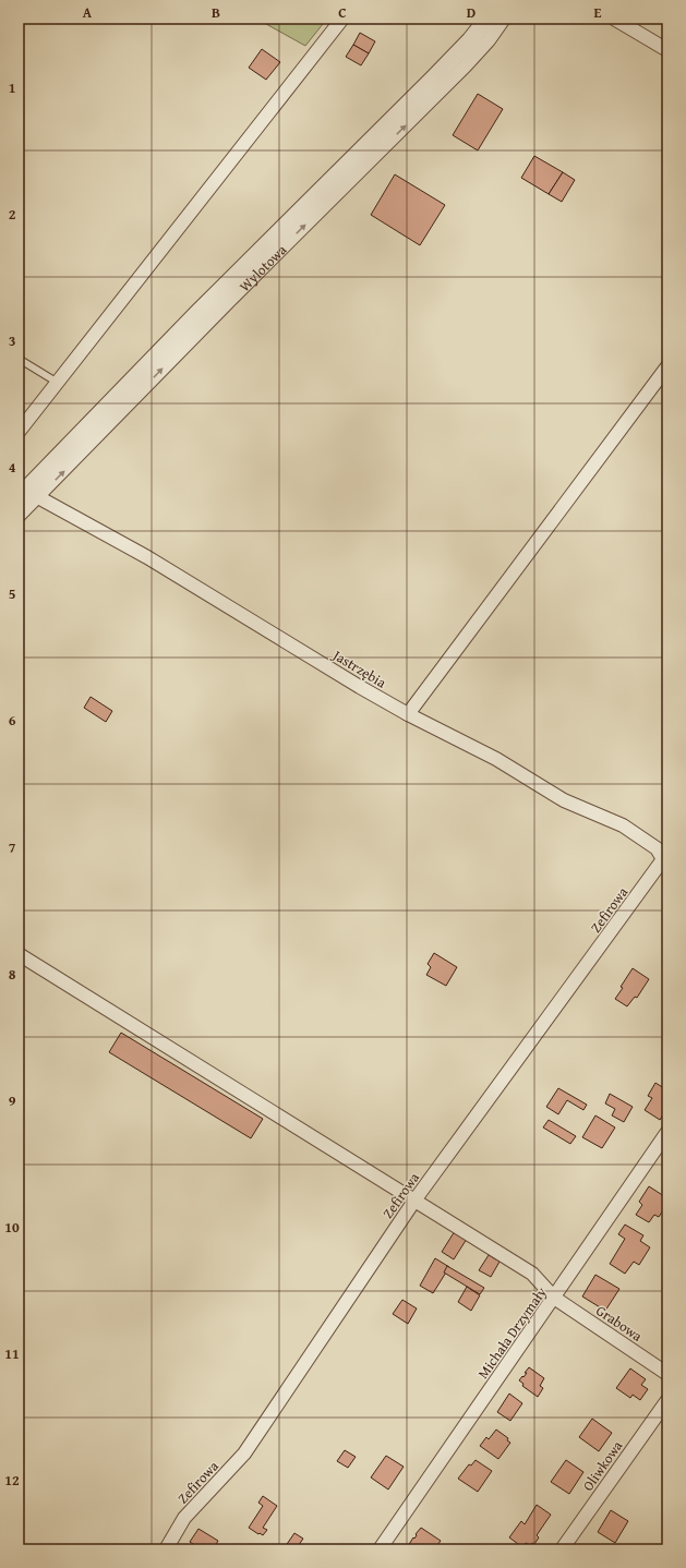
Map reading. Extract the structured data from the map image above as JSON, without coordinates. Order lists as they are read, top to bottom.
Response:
{
  "streets": {
    "street": [
      "Wylotowa",
      "Jastrzębia",
      "Zefirowa",
      "Grabowa",
      "Michała Drzymały",
      "Oliwkowa"
    ]
  },
  "crossings": [
    ["Wylotowa", "Jastrzębia"],
    ["Jastrzębia", "Zefirowa"],
    ["Zefirowa", "Grabowa"],
    ["Grabowa", "Michała Drzymały"]
  ],
  "grid": {
    "columns": [
      "A",
      "B",
      "C",
      "D",
      "E"
    ],
    "rows": [
      "1",
      "2",
      "3",
      "4",
      "5",
      "6",
      "7",
      "8",
      "9",
      "10",
      "11",
      "12"
    ]
  }
}
